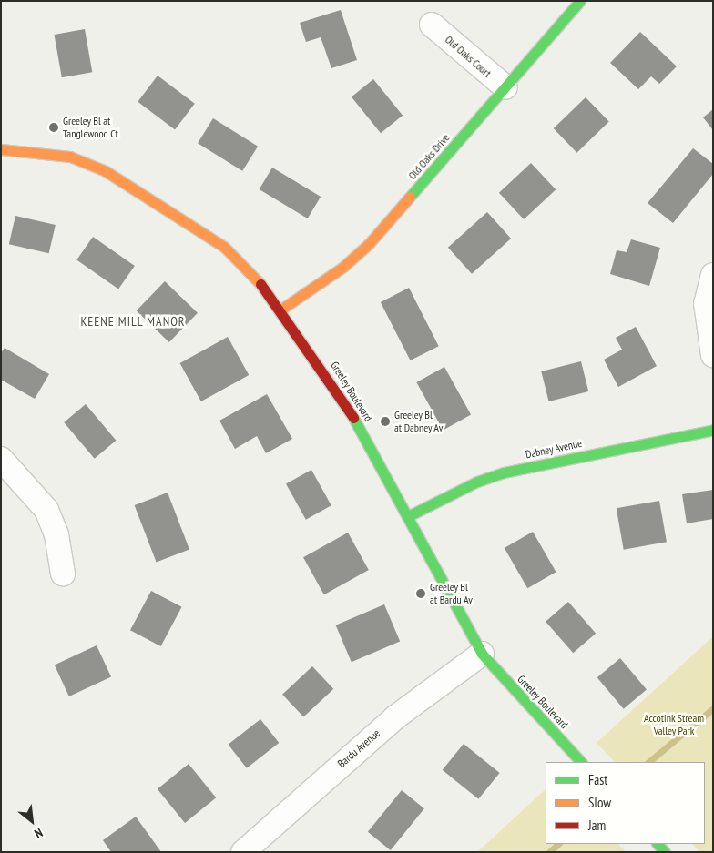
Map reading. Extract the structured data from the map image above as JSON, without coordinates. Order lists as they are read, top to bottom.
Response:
{
  "streets": {
    "street": [
      "Old Oaks Court",
      "Old Oaks Drive",
      "Greeley Boulevard",
      "Dabney Avenue",
      "Bardu Avenue"
    ]
  },
  "crossings": [
    ["Old Oaks Court", "Old Oaks Drive"],
    ["Old Oaks Drive", "Greeley Boulevard"],
    ["Greeley Boulevard", "Dabney Avenue"],
    ["Greeley Boulevard", "Bardu Avenue"]
  ],
  "districts": ["KEENE MILL MANOR"],
  "parks": ["Accotink Stream Valley Park"],
  "places": ["Greeley Bl at Tanglewood Ct", "Greeley Bl at Dabney Av", "Greeley Bl at Bardu Av"],
  "legend": ["Fast", "Slow", "Jam"],
  "north": "bottom right"
}
